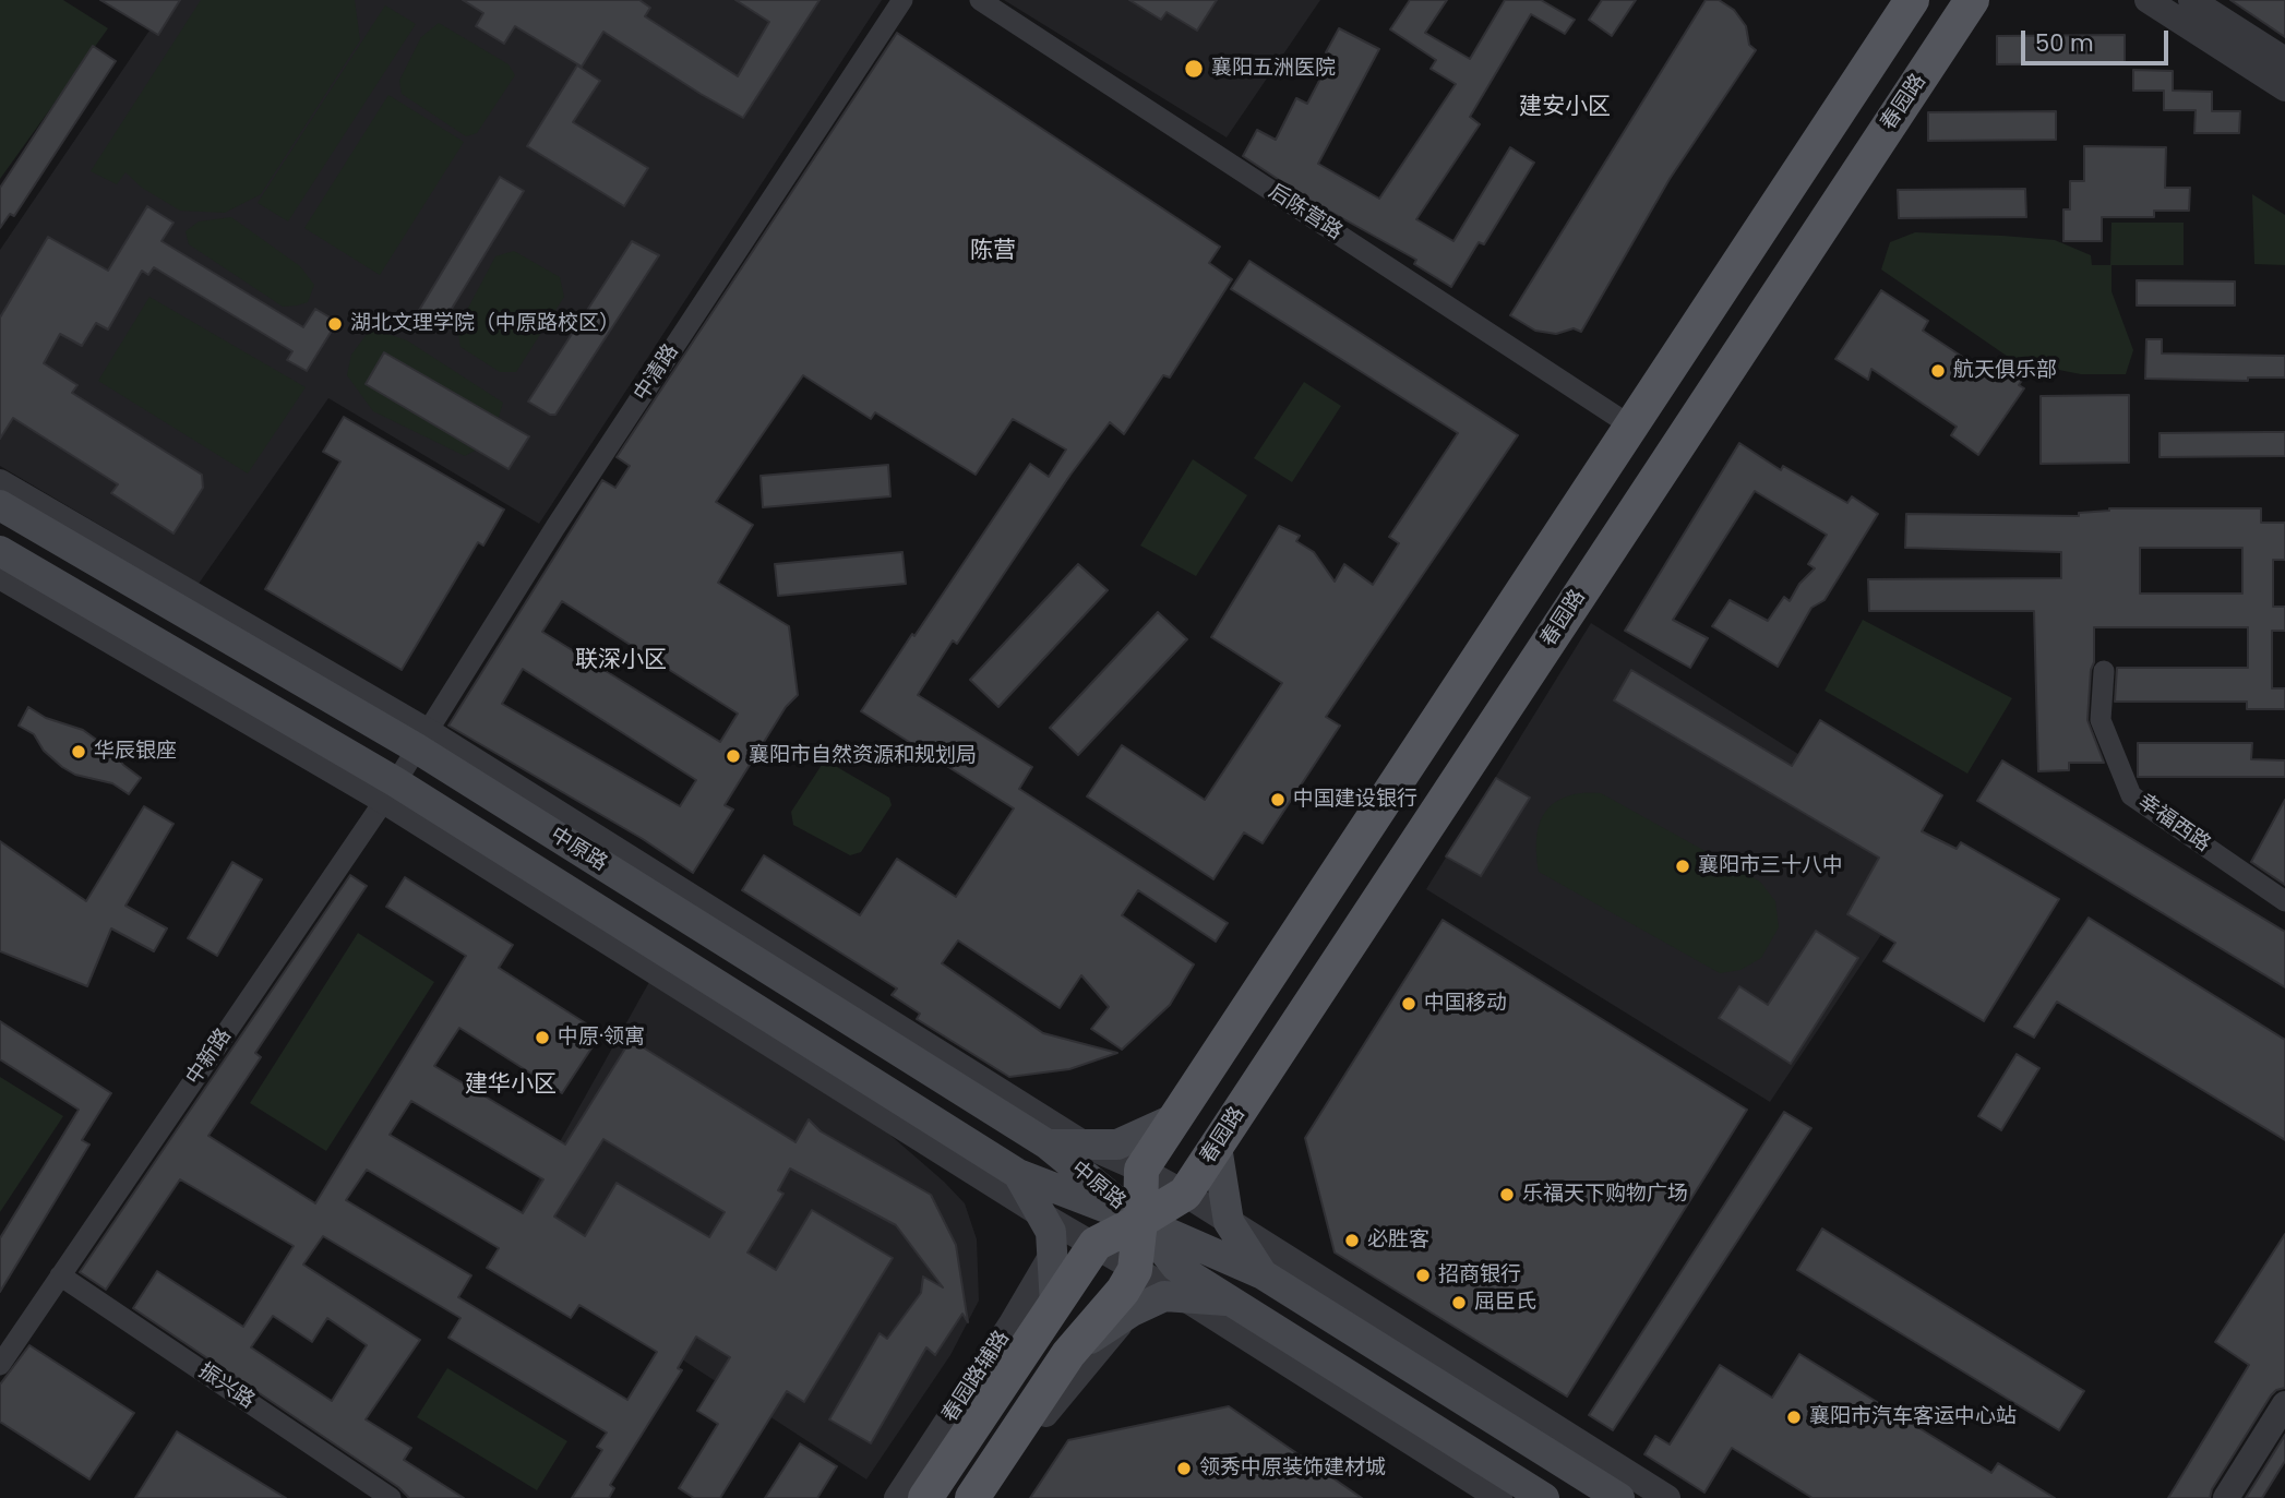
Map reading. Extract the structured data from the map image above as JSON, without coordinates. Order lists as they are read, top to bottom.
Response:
{
  "streets": {
    "main road": ["春园路", "中原路"],
    "street": [
      "后陈营路",
      "中清路",
      "幸福西路",
      "中新路",
      "春园路辅路",
      "振兴路"
    ]
  },
  "crossings": [
    ["春园路", "中原路"],
    ["中清路", "中原路"],
    ["中清路", "中新路"],
    ["中原路", "中新路"],
    ["中新路", "振兴路"]
  ],
  "districts": [
    "建安小区",
    "陈营",
    "联深小区",
    "建华小区"
  ],
  "places": [
    "襄阳五洲医院",
    "湖北文理学院（中原路校区）",
    "航天俱乐部",
    "华辰银座",
    "襄阳市自然资源和规划局",
    "中国建设银行",
    "襄阳市三十八中",
    "中国移动",
    "中原·领寓",
    "乐福天下购物广场",
    "必胜客",
    "招商银行",
    "屈臣氏",
    "襄阳市汽车客运中心站",
    "领秀中原装饰建材城"
  ],
  "scale_bar": "50 m"
}
